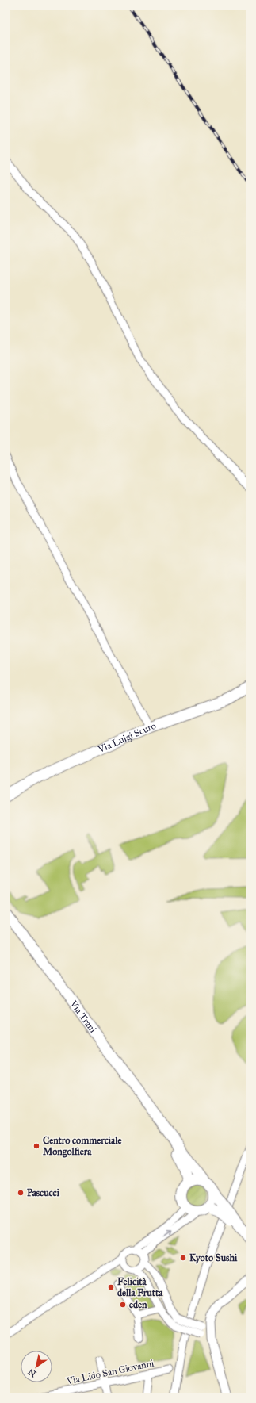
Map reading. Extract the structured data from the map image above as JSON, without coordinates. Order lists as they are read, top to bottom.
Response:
{
  "streets": {
    "main road": ["Via Luigi Scuro", "Via Trani"],
    "street": ["Via Lido San Giovanni"]
  },
  "places": [
    "Centro commerciale Mongolfiera",
    "Pascucci",
    "Kyoto Sushi",
    "Felicità della Frutta",
    "eden"
  ],
  "north": "bottom left"
}
